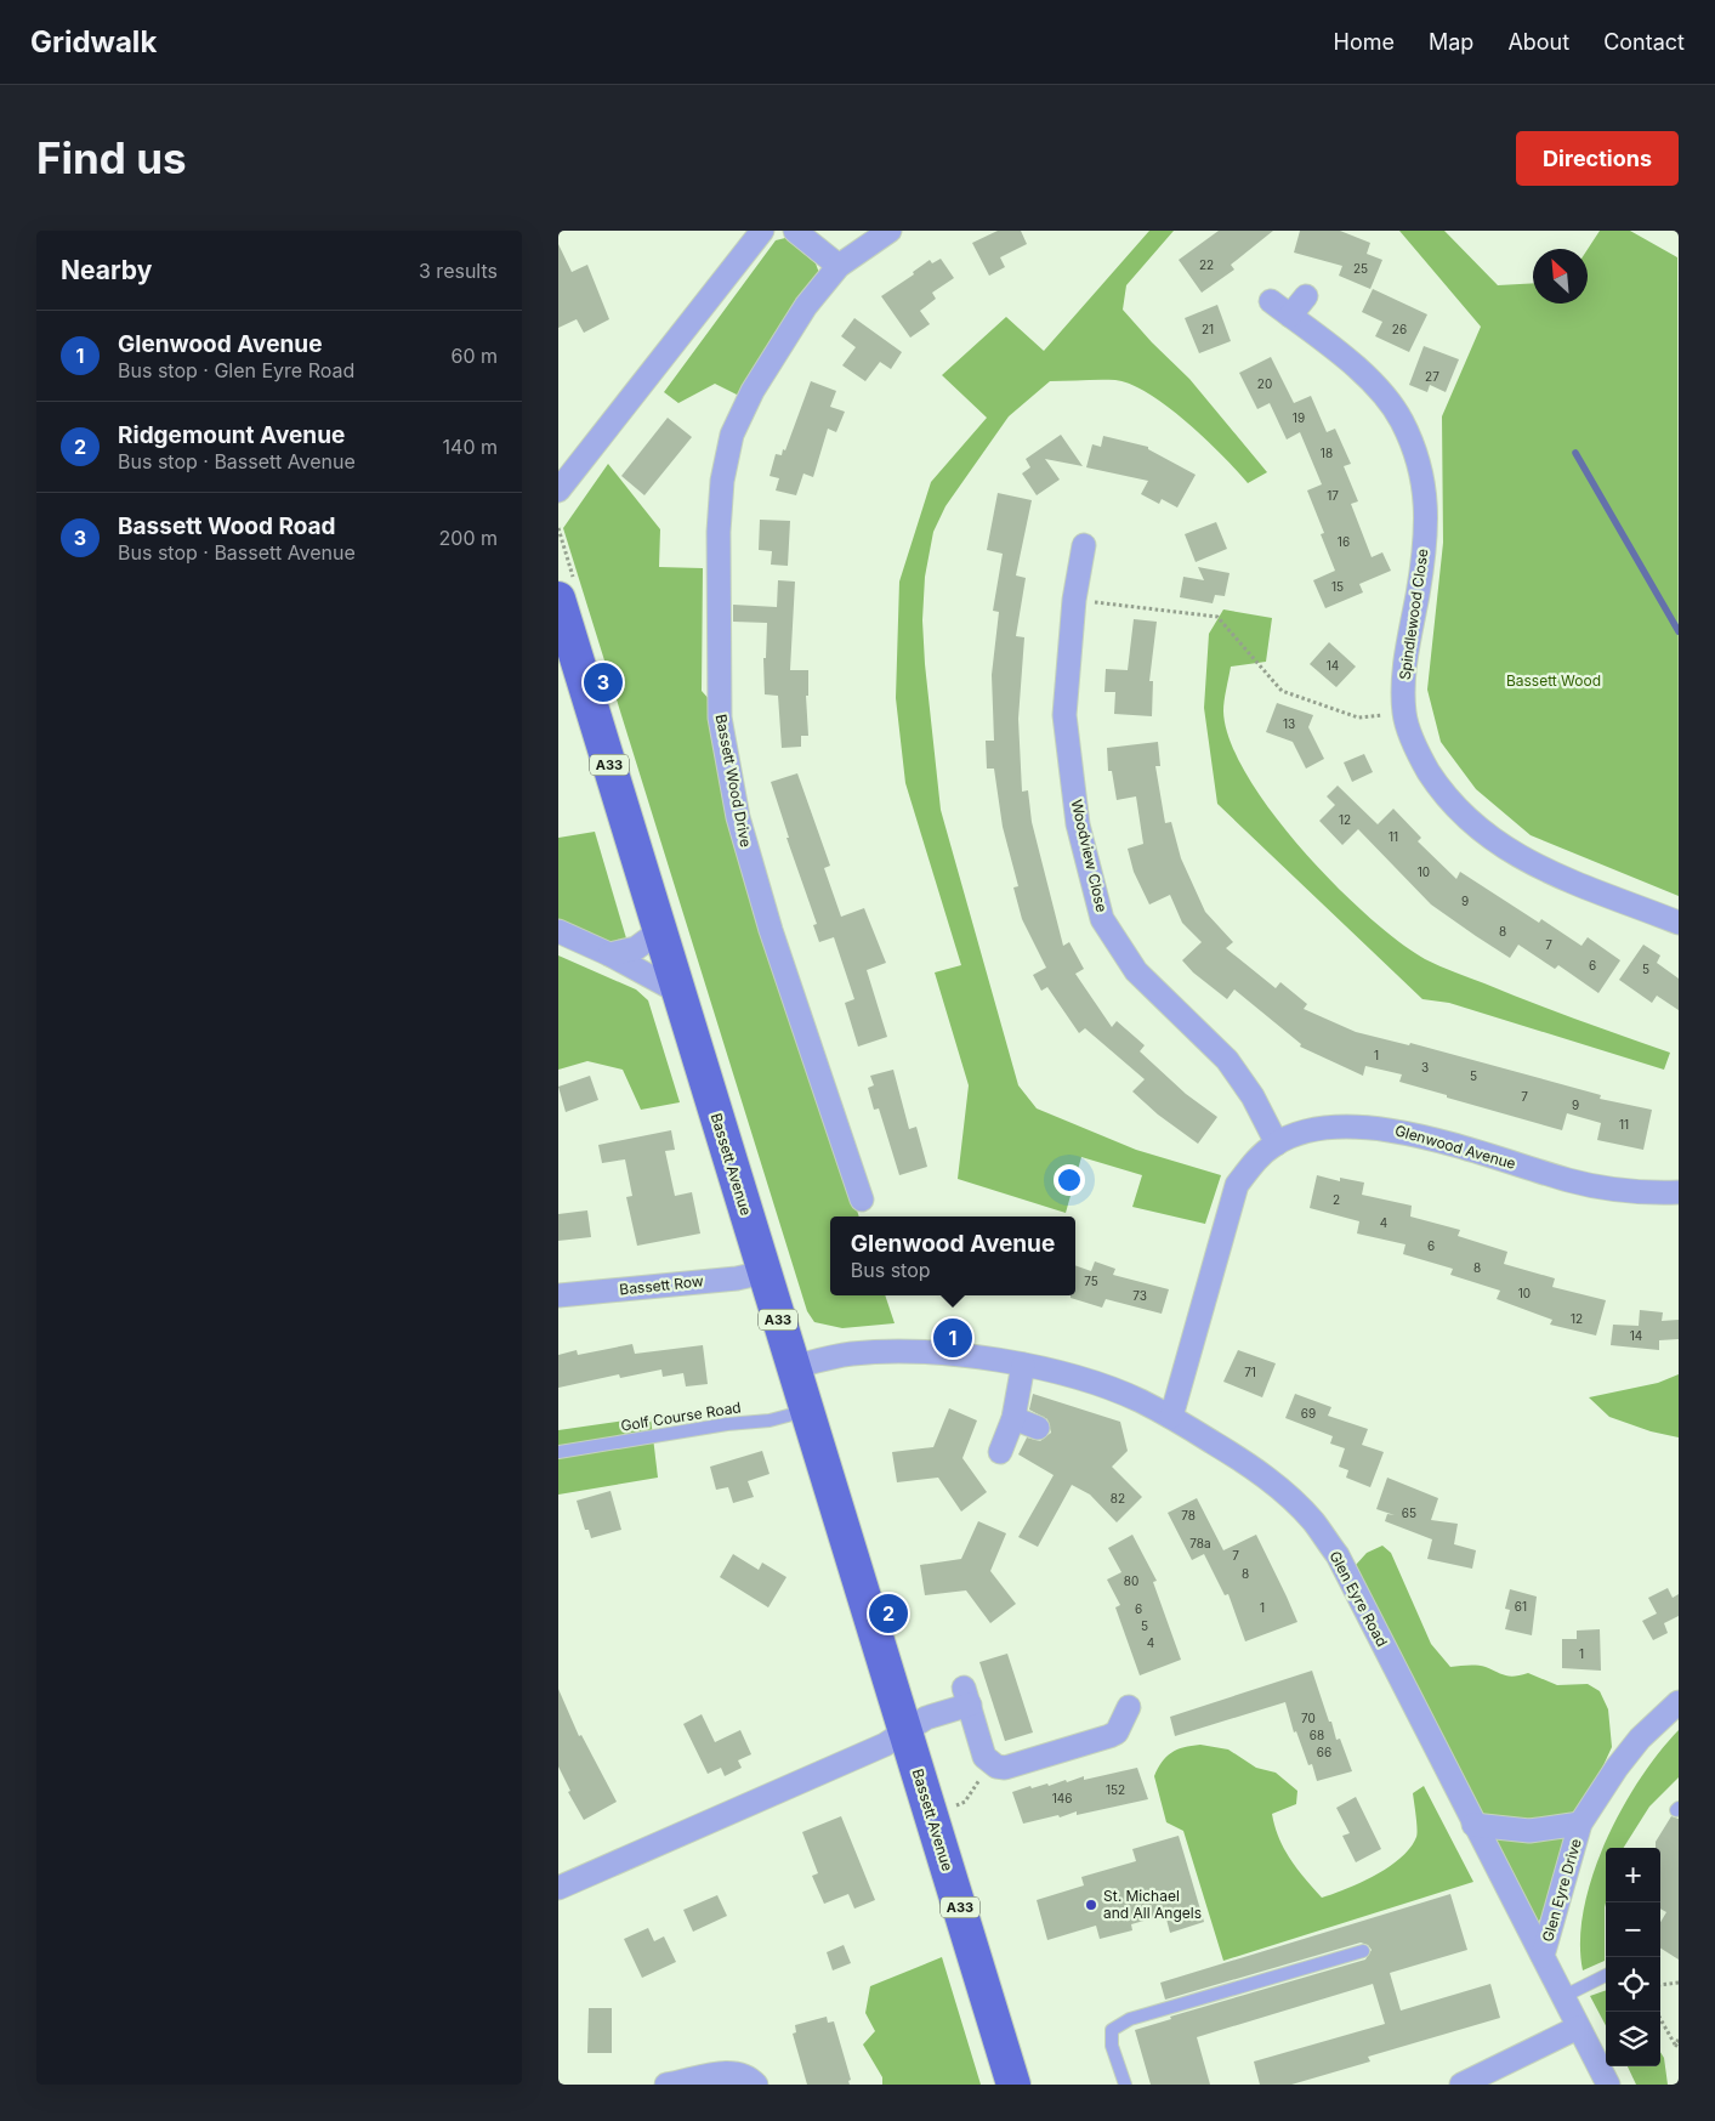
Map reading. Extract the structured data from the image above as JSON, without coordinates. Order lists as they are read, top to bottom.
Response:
{
  "streets": {
    "main road": ["A33", "Bassett Avenue"],
    "street": [
      "Spindlewood Close",
      "Bassett Wood Drive",
      "Woodview Close",
      "Glenwood Avenue",
      "Bassett Row",
      "Glen Eyre Road",
      "Glen Eyre Drive"
    ],
    "lane": ["Golf Course Road"]
  },
  "crossings": [
    ["Woodview Close", "Glenwood Avenue"],
    ["Glenwood Avenue", "Glen Eyre Road"],
    ["Bassett Avenue", "Bassett Row"],
    ["Bassett Avenue", "Golf Course Road"],
    ["Bassett Avenue", "Glen Eyre Road"],
    ["Glen Eyre Road", "Glen Eyre Drive"]
  ],
  "parks": ["Bassett Wood"],
  "places": ["St. Michael and All Angels"],
  "house_numbers": [
    "22",
    "25",
    "21",
    "26",
    "27",
    "20",
    "19",
    "18",
    "17",
    "16",
    "15",
    "14",
    "13",
    "12",
    "11",
    "10",
    "9",
    "8",
    "7",
    "6",
    "5",
    "1",
    "3",
    "5",
    "7",
    "9",
    "11",
    "2",
    "4",
    "6",
    "8",
    "75",
    "10",
    "73",
    "12",
    "14",
    "71",
    "69",
    "82",
    "65",
    "78",
    "78a",
    "7",
    "8",
    "80",
    "61",
    "1",
    "6",
    "5",
    "4",
    "1",
    "70",
    "68",
    "66",
    "152",
    "146"
  ],
  "north": "top left",
  "page": {
    "header": "Gridwalk",
    "nav": [
      "Home",
      "Map",
      "About",
      "Contact"
    ],
    "buttons": "Directions",
    "title": "Find us",
    "heading": ["Nearby", "3 results"],
    "list": [
      {
        "mark": "1",
        "name": "Glenwood Avenue",
        "note": "Bus stop · Glen Eyre Road",
        "value": "60 m"
      },
      {
        "mark": "2",
        "name": "Ridgemount Avenue",
        "note": "Bus stop · Bassett Avenue",
        "value": "140 m"
      },
      {
        "mark": "3",
        "name": "Bassett Wood Road",
        "note": "Bus stop · Bassett Avenue",
        "value": "200 m"
      }
    ],
    "pins": ["3", "1", "2"],
    "popup": ["Glenwood Avenue", "Bus stop"],
    "map_buttons": ["+", "−"]
  }
}
